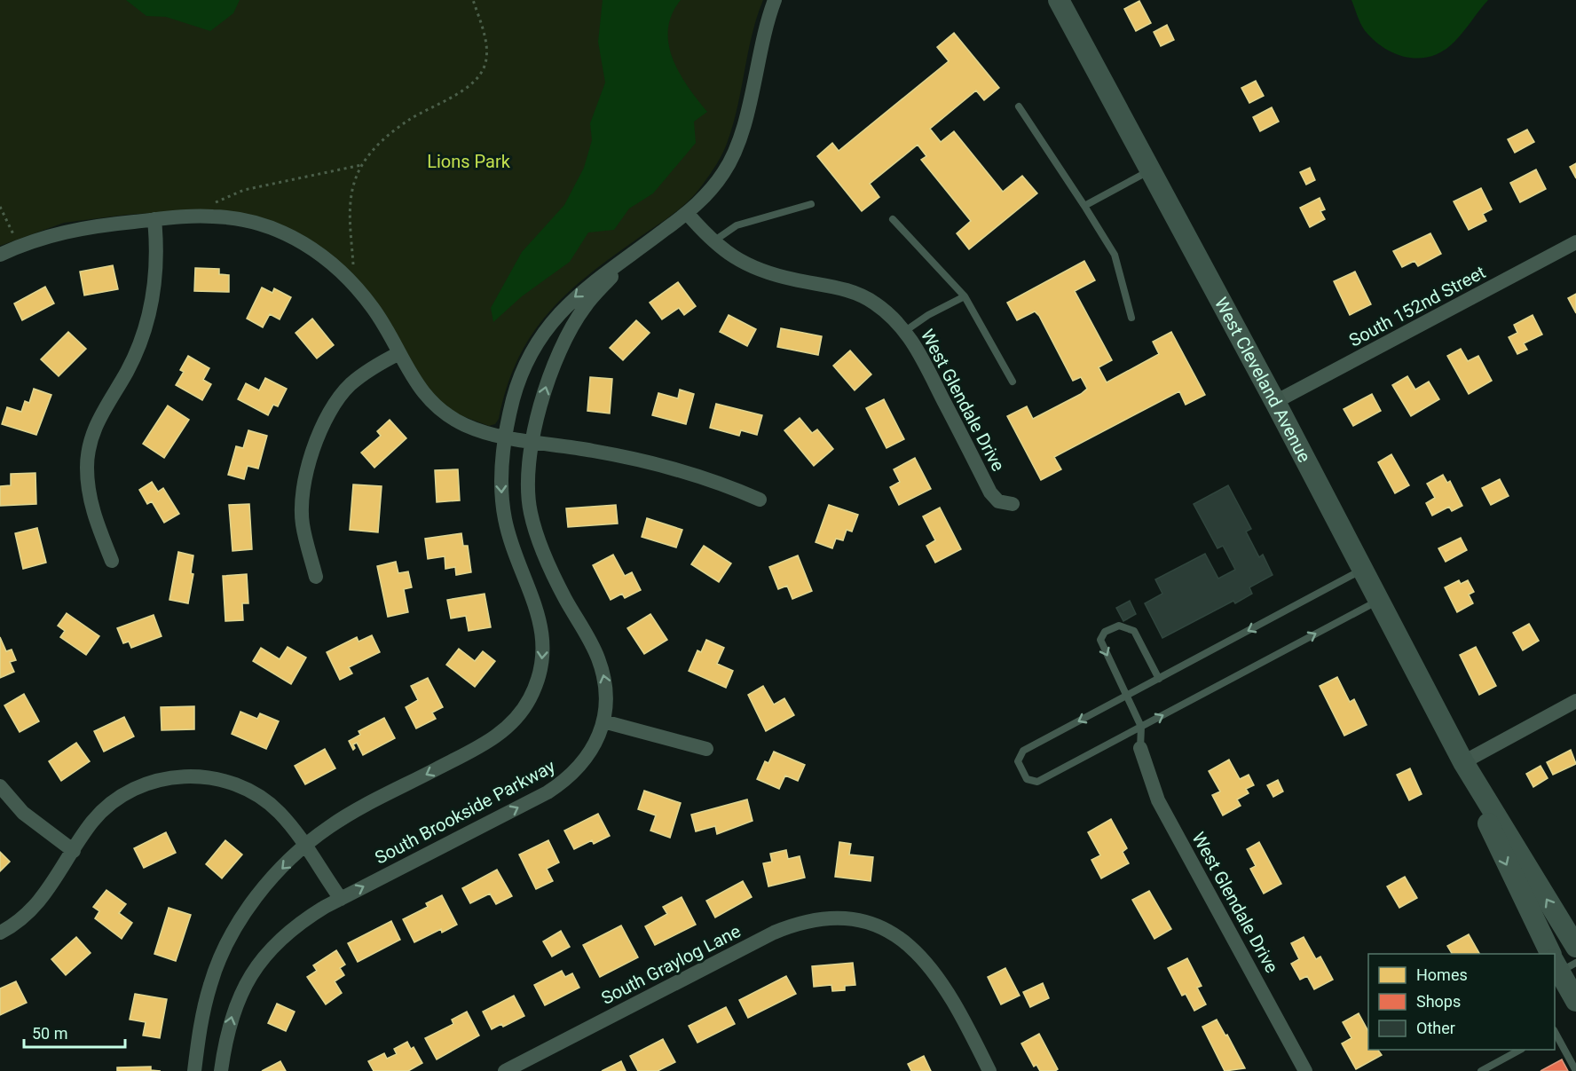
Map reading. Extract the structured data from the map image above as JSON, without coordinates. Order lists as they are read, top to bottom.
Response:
{
  "streets": {
    "main road": ["West Cleveland Avenue"],
    "street": [
      "South 152nd Street",
      "West Glendale Drive",
      "South Brookside Parkway",
      "South Graylog Lane"
    ]
  },
  "crossings": [
    ["South 152nd Street", "West Cleveland Avenue"],
    ["West Glendale Drive", "South Brookside Parkway"]
  ],
  "parks": ["Lions Park"],
  "legend": ["Homes", "Shops", "Other"],
  "scale_bar": "50 m"
}
